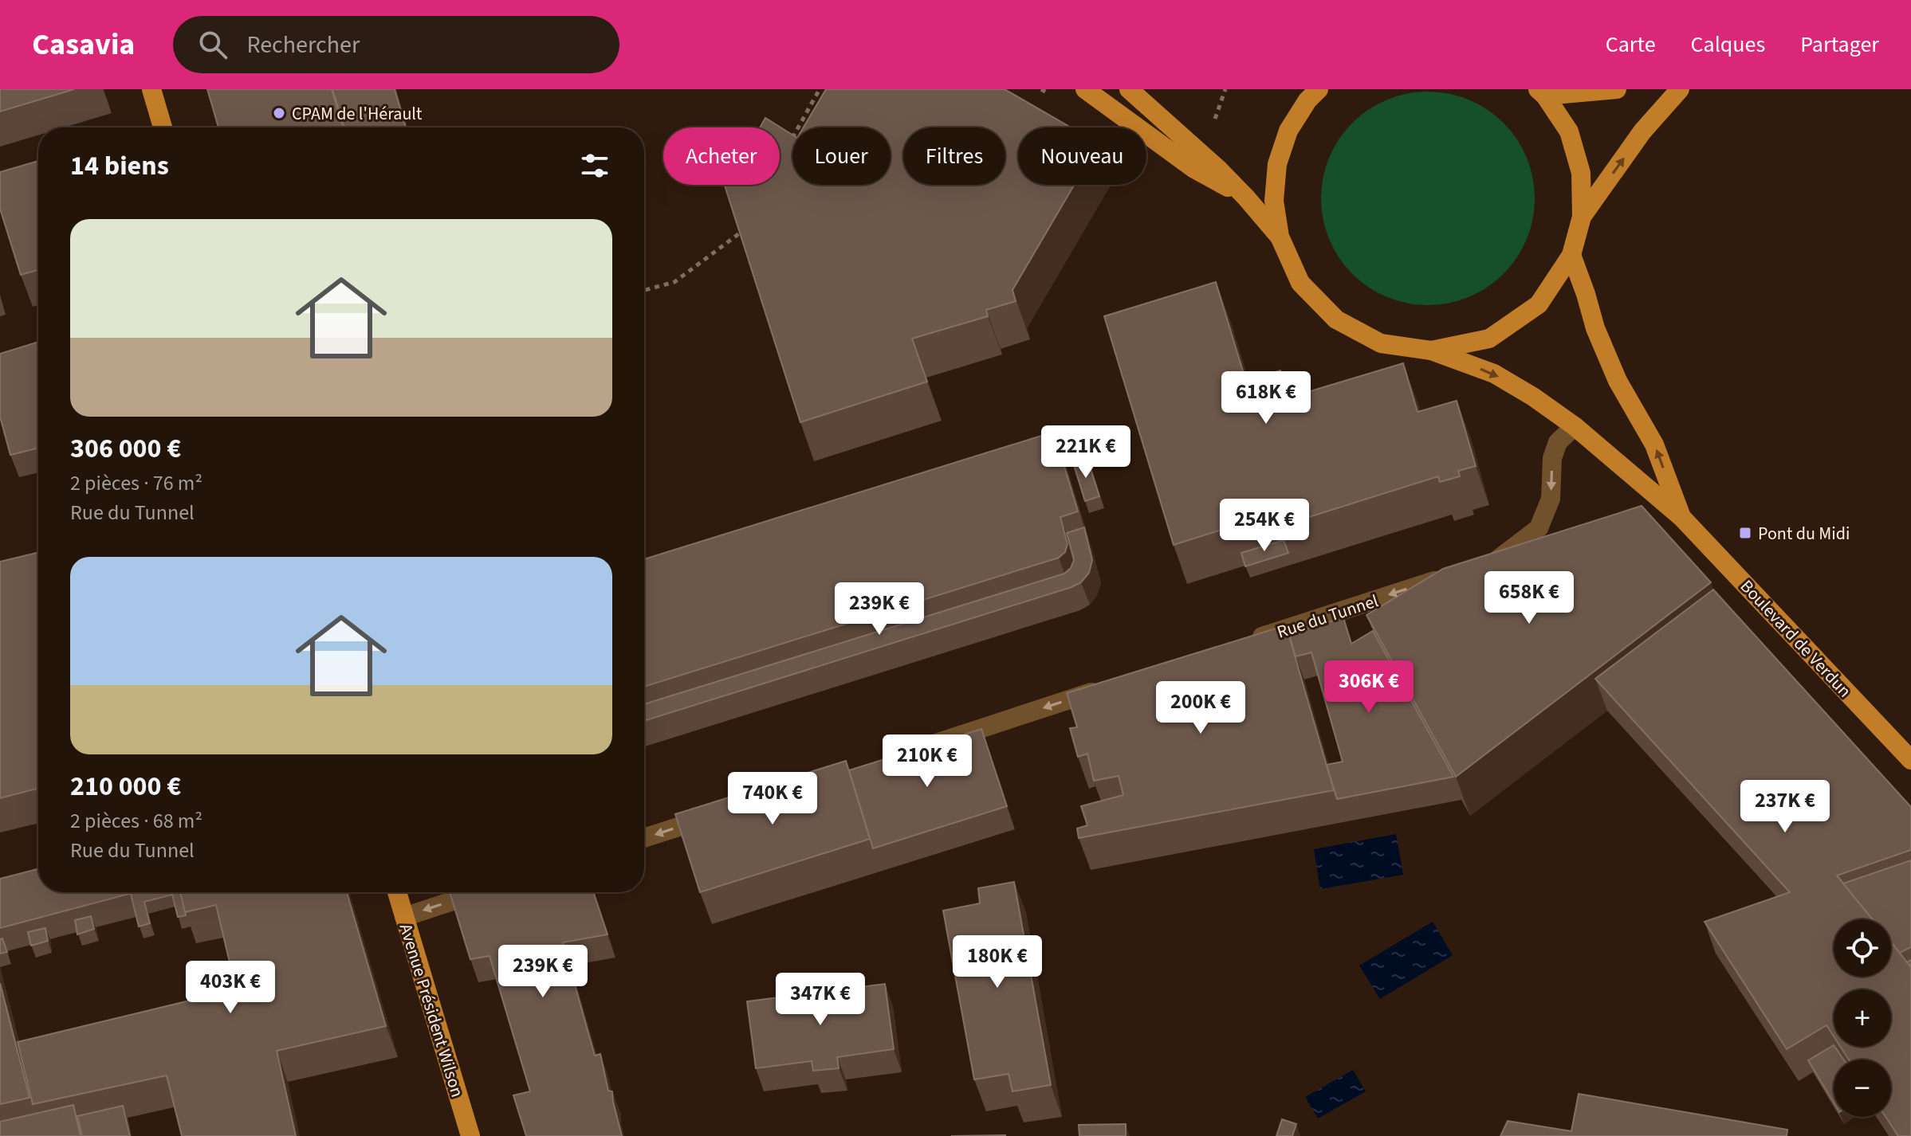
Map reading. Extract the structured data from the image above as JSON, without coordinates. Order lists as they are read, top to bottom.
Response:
{
  "streets": {
    "main road": ["Boulevard de Verdun", "Avenue Président Wilson"],
    "street": ["Rue du Tunnel"]
  },
  "one_way": ["Rue du Tunnel"],
  "places": {
    "other": ["CPAM de l'Hérault"],
    "transit": ["Pont du Midi"]
  },
  "page": {
    "header": "Casavia",
    "search": "Rechercher",
    "nav": ["Carte", "Calques", "Partager"],
    "chip": [
      "Acheter",
      "Louer",
      "Filtres",
      "Nouveau"
    ],
    "heading": "14 biens",
    "list": [
      {
        "name": "306 000 €",
        "note": "2 pièces · 76 m² · Rue du Tunnel"
      },
      {
        "name": "210 000 €",
        "note": "2 pièces · 68 m² · Rue du Tunnel"
      }
    ],
    "price": [
      "618K €",
      "221K €",
      "254K €",
      "658K €",
      "239K €",
      "306K €",
      "200K €",
      "210K €",
      "740K €",
      "237K €",
      "180K €",
      "239K €",
      "403K €",
      "347K €"
    ],
    "map_buttons": ["+", "−"]
  }
}
